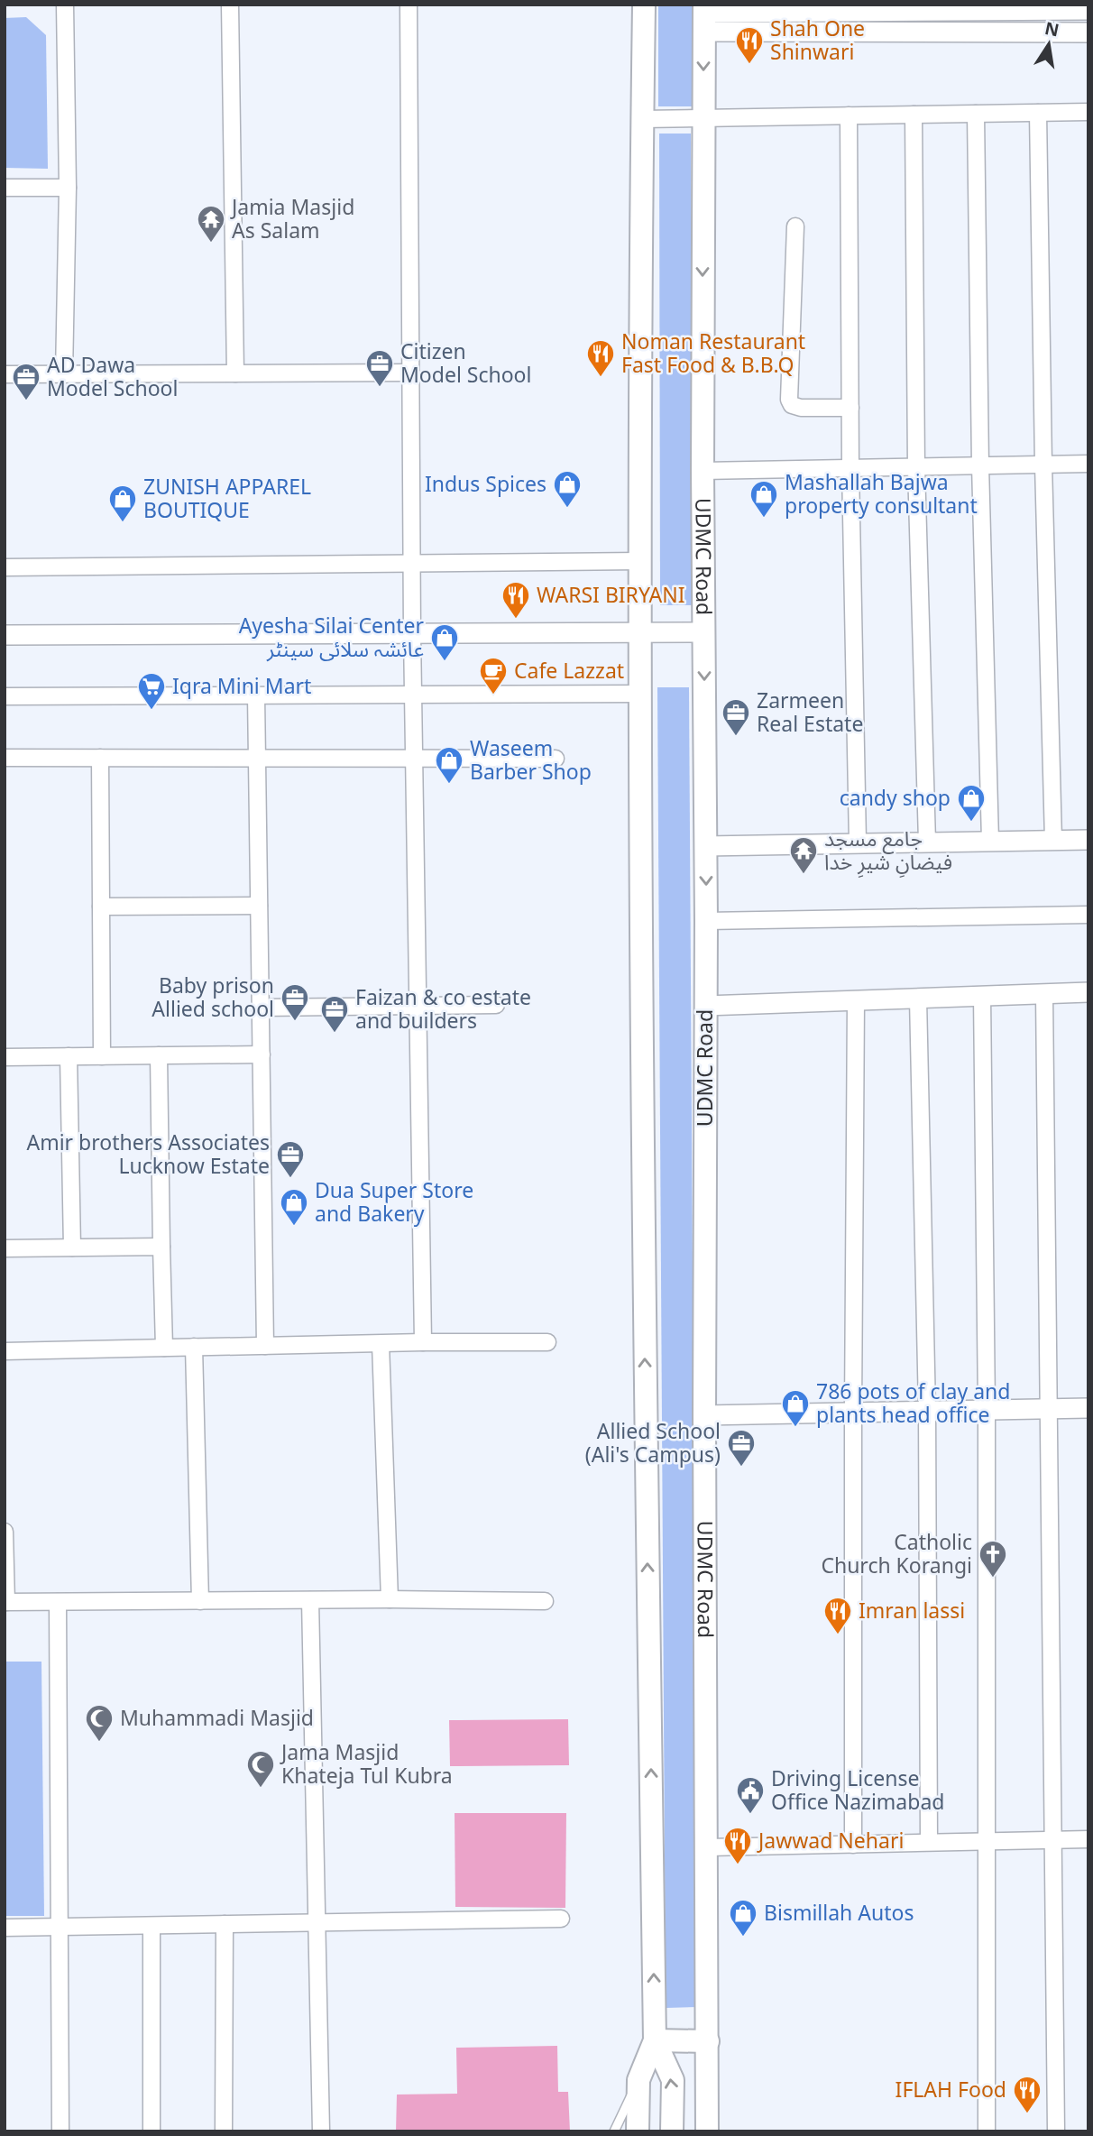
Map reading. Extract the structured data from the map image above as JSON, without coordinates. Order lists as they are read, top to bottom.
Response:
{
  "streets": {
    "main road": ["UDMC Road"]
  },
  "places": {
    "restaurant": [
      "Shah One Shinwari",
      "Noman Restaurant Fast Food & B.B.Q",
      "WARSI BIRYANI",
      "Imran lassi",
      "Jawwad Nehari",
      "IFLAH Food"
    ],
    "temple": ["Jamia Masjid As Salam", "جامع مسجد فیضانِ شیرِ خدا"],
    "office": [
      "Citizen Model School",
      "AD Dawa Model School",
      "Zarmeen Real Estate",
      "Baby prison Allied school",
      "Faizan & co estate and builders",
      "Amir brothers Associates Lucknow Estate",
      "Allied School (Ali's Campus)"
    ],
    "shop": [
      "Indus Spices",
      "Mashallah Bajwa property consultant",
      "ZUNISH APPAREL BOUTIQUE",
      "Ayesha Silai Center عائشہ سلائی سینٹر",
      "Waseem Barber Shop",
      "candy shop",
      "Dua Super Store and Bakery",
      "786 pots of clay and plants head office",
      "Bismillah Autos"
    ],
    "cafe": ["Cafe Lazzat"],
    "supermarket": ["Iqra Mini Mart"],
    "church": ["Catholic Church Korangi"],
    "mosque": ["Muhammadi Masjid", "Jama Masjid Khateja Tul Kubra"],
    "public building": ["Driving License Office Nazimabad"]
  },
  "north": "top"
}
